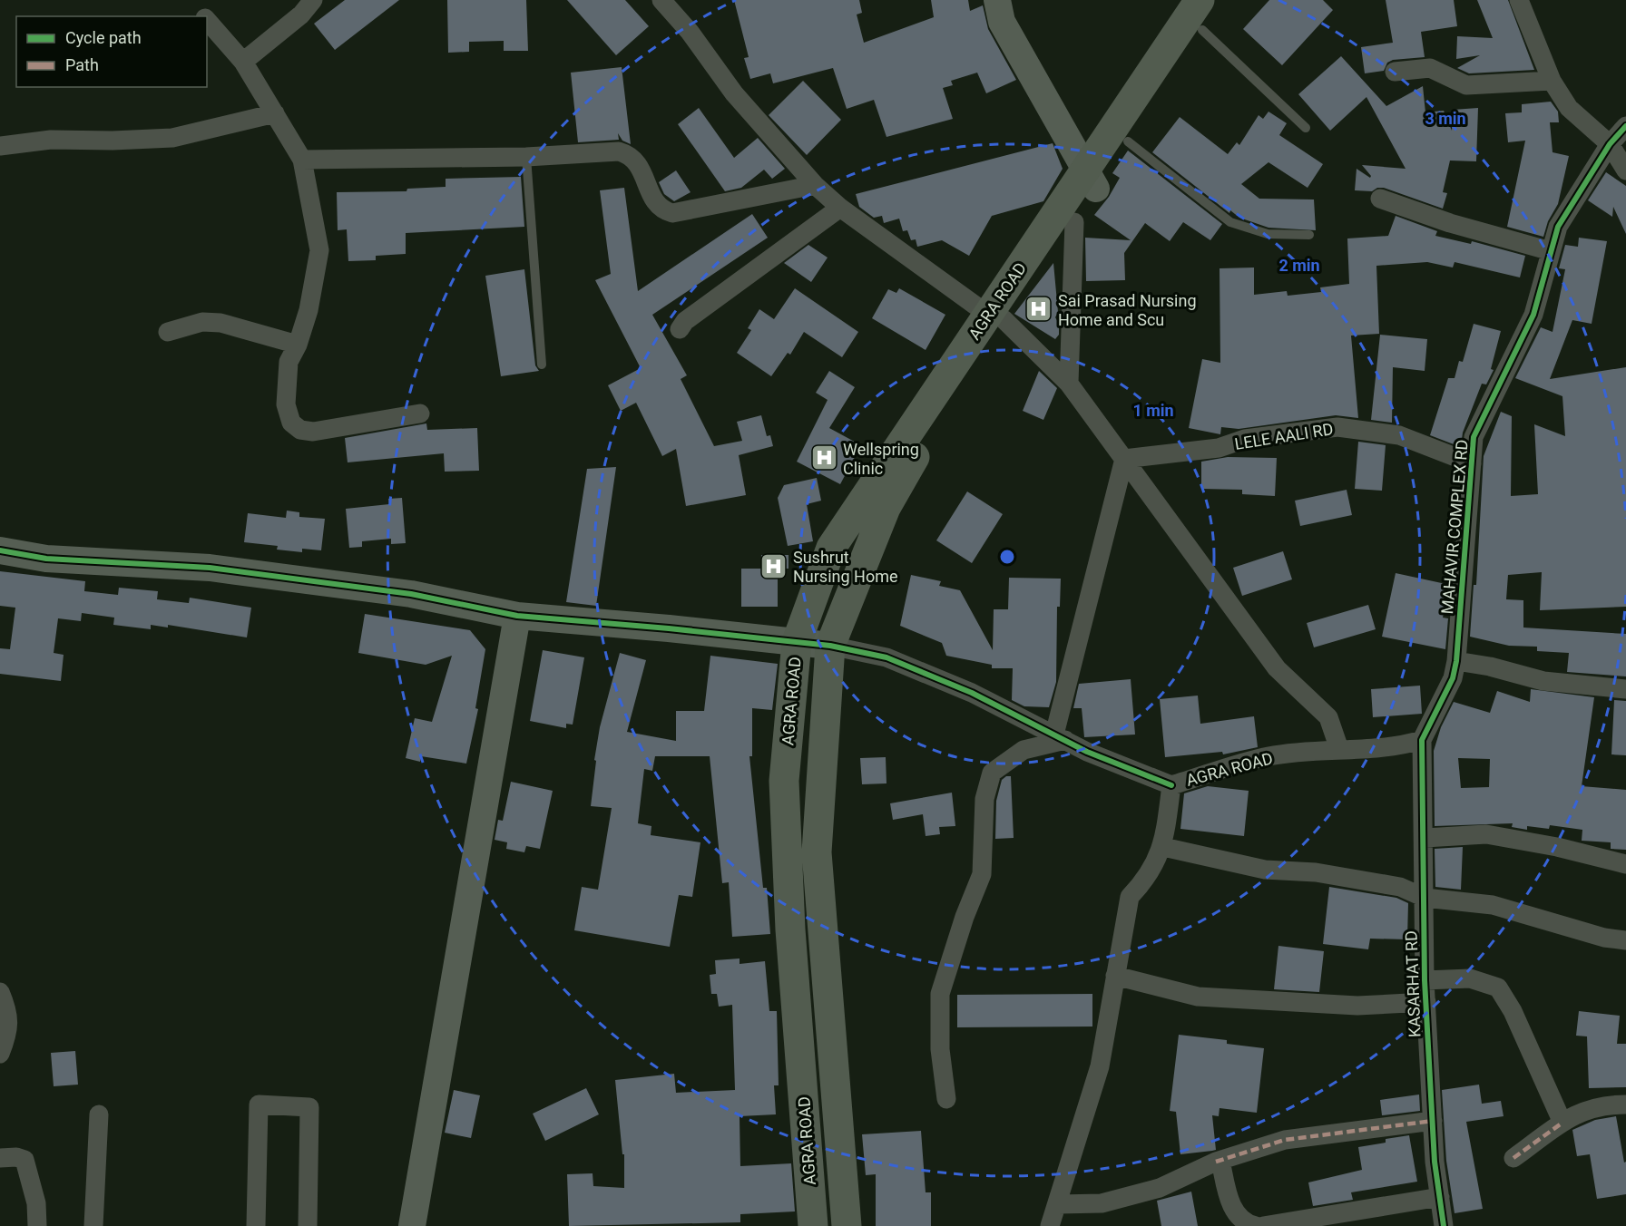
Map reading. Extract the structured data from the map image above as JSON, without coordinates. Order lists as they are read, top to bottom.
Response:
{
  "streets": {
    "main road": ["AGRA ROAD"],
    "street": ["LELE AALI RD", "MAHAVIR COMPLEX RD", "KASARHAT RD"]
  },
  "crossings": [
    ["AGRA ROAD", "MAHAVIR COMPLEX RD"],
    ["AGRA ROAD", "KASARHAT RD"],
    ["LELE AALI RD", "MAHAVIR COMPLEX RD"],
    ["MAHAVIR COMPLEX RD", "KASARHAT RD"]
  ],
  "places": {
    "hospital": ["Sai Prasad Nursing Home and Scu", "Wellspring Clinic", "Sushrut Nursing Home"]
  },
  "legend": ["Cycle path", "Path"],
  "rings": ["3 min", "2 min", "1 min"]
}
